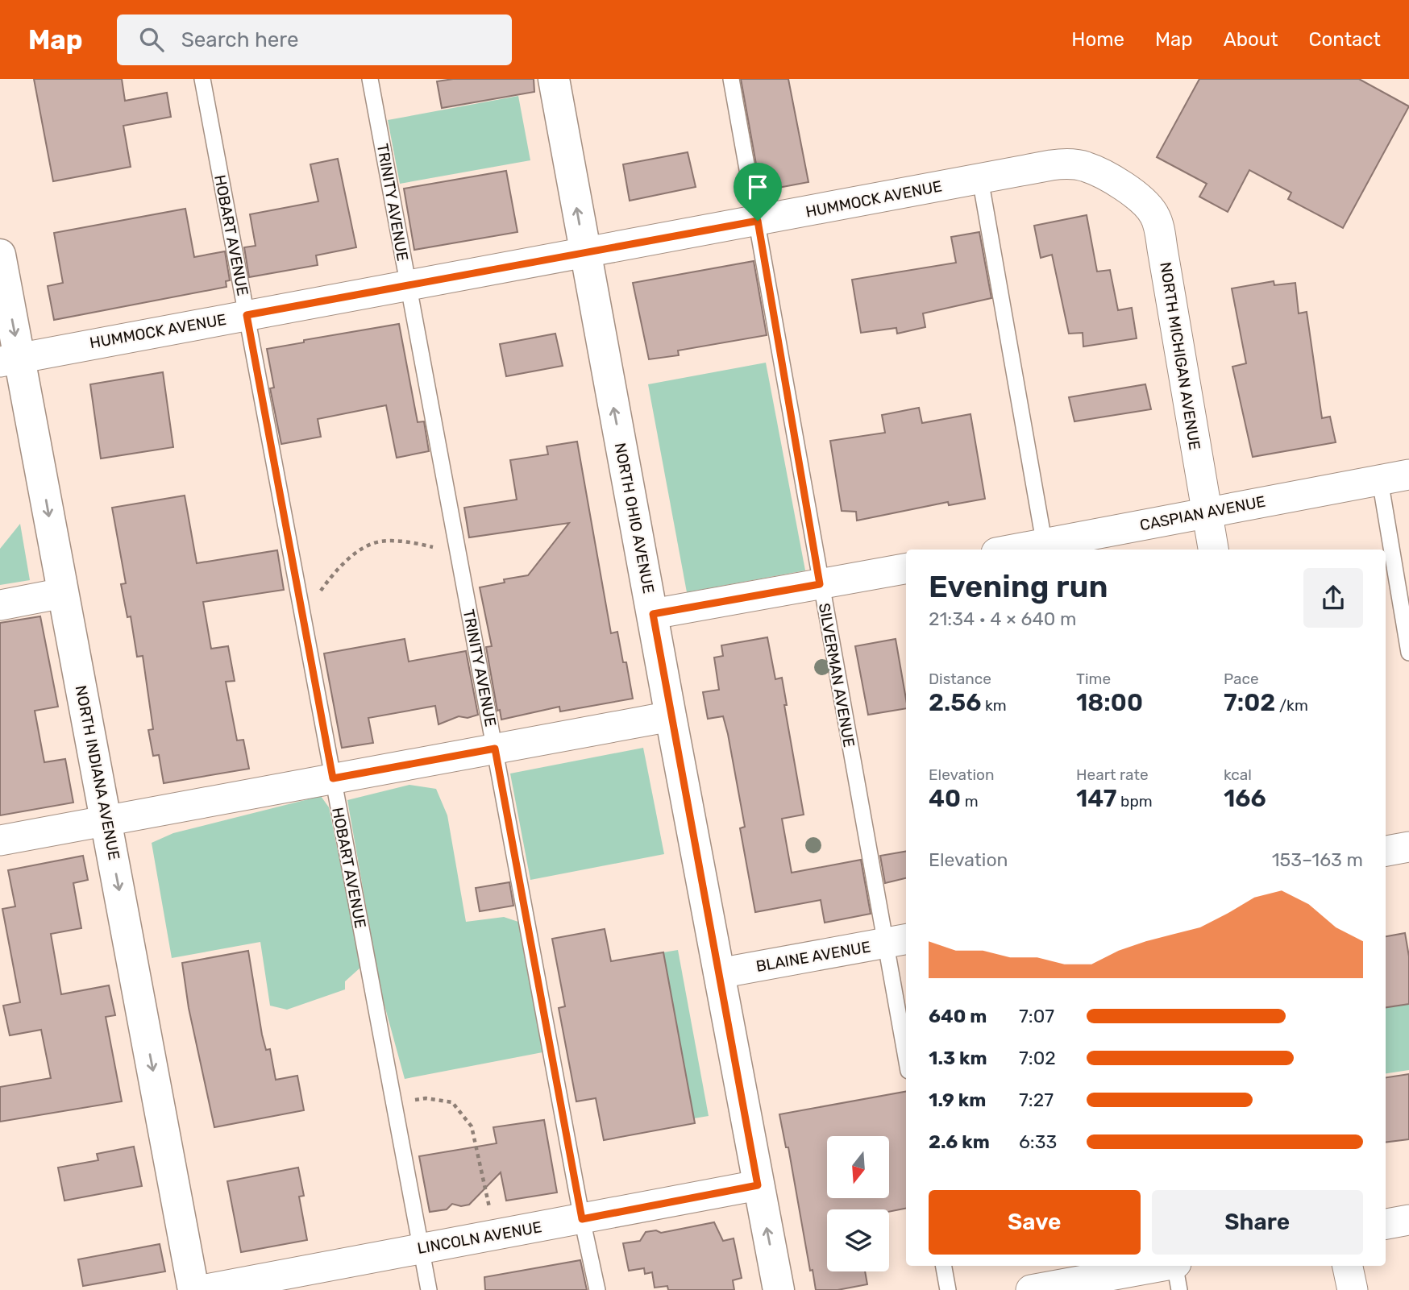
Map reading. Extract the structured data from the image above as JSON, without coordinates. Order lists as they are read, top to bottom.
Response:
{
  "streets": {
    "street": [
      "HUMMOCK AVENUE",
      "NORTH MICHIGAN AVENUE",
      "CASPIAN AVENUE",
      "NORTH OHIO AVENUE",
      "NORTH INDIANA AVENUE",
      "BLAINE AVENUE",
      "LINCOLN AVENUE"
    ],
    "lane": ["TRINITY AVENUE", "HOBART AVENUE", "SILVERMAN AVENUE"]
  },
  "crossings": [
    ["HUMMOCK AVENUE", "TRINITY AVENUE"],
    ["HUMMOCK AVENUE", "HOBART AVENUE"],
    ["HUMMOCK AVENUE", "NORTH MICHIGAN AVENUE"],
    ["HUMMOCK AVENUE", "NORTH OHIO AVENUE"],
    ["HUMMOCK AVENUE", "SILVERMAN AVENUE"],
    ["HUMMOCK AVENUE", "NORTH INDIANA AVENUE"],
    ["TRINITY AVENUE", "LINCOLN AVENUE"],
    ["HOBART AVENUE", "LINCOLN AVENUE"],
    ["NORTH MICHIGAN AVENUE", "CASPIAN AVENUE"],
    ["NORTH OHIO AVENUE", "BLAINE AVENUE"],
    ["NORTH OHIO AVENUE", "LINCOLN AVENUE"],
    ["SILVERMAN AVENUE", "BLAINE AVENUE"]
  ],
  "one_way": ["NORTH OHIO AVENUE", "NORTH INDIANA AVENUE"],
  "north": "bottom",
  "page": {
    "header": "Map",
    "search": "Search here",
    "nav": [
      "Home",
      "Map",
      "About",
      "Contact"
    ],
    "heading": ["Evening run", "21:34 · 4 × 640 m"],
    "stats": [
      ["Distance", "2.56 km"],
      ["Time", "18:00"],
      ["Pace", "7:02 /km"],
      ["Elevation", "40 m"],
      ["Heart rate", "147 bpm"],
      ["kcal", "166"]
    ],
    "chart": ["Elevation", "153–163 m"],
    "list": [
      {
        "name": "640 m",
        "note": "7:07"
      },
      {
        "name": "1.3 km",
        "note": "7:02"
      },
      {
        "name": "1.9 km",
        "note": "7:27"
      },
      {
        "name": "2.6 km",
        "note": "6:33"
      }
    ],
    "buttons": ["Save", "Share"]
  }
}
